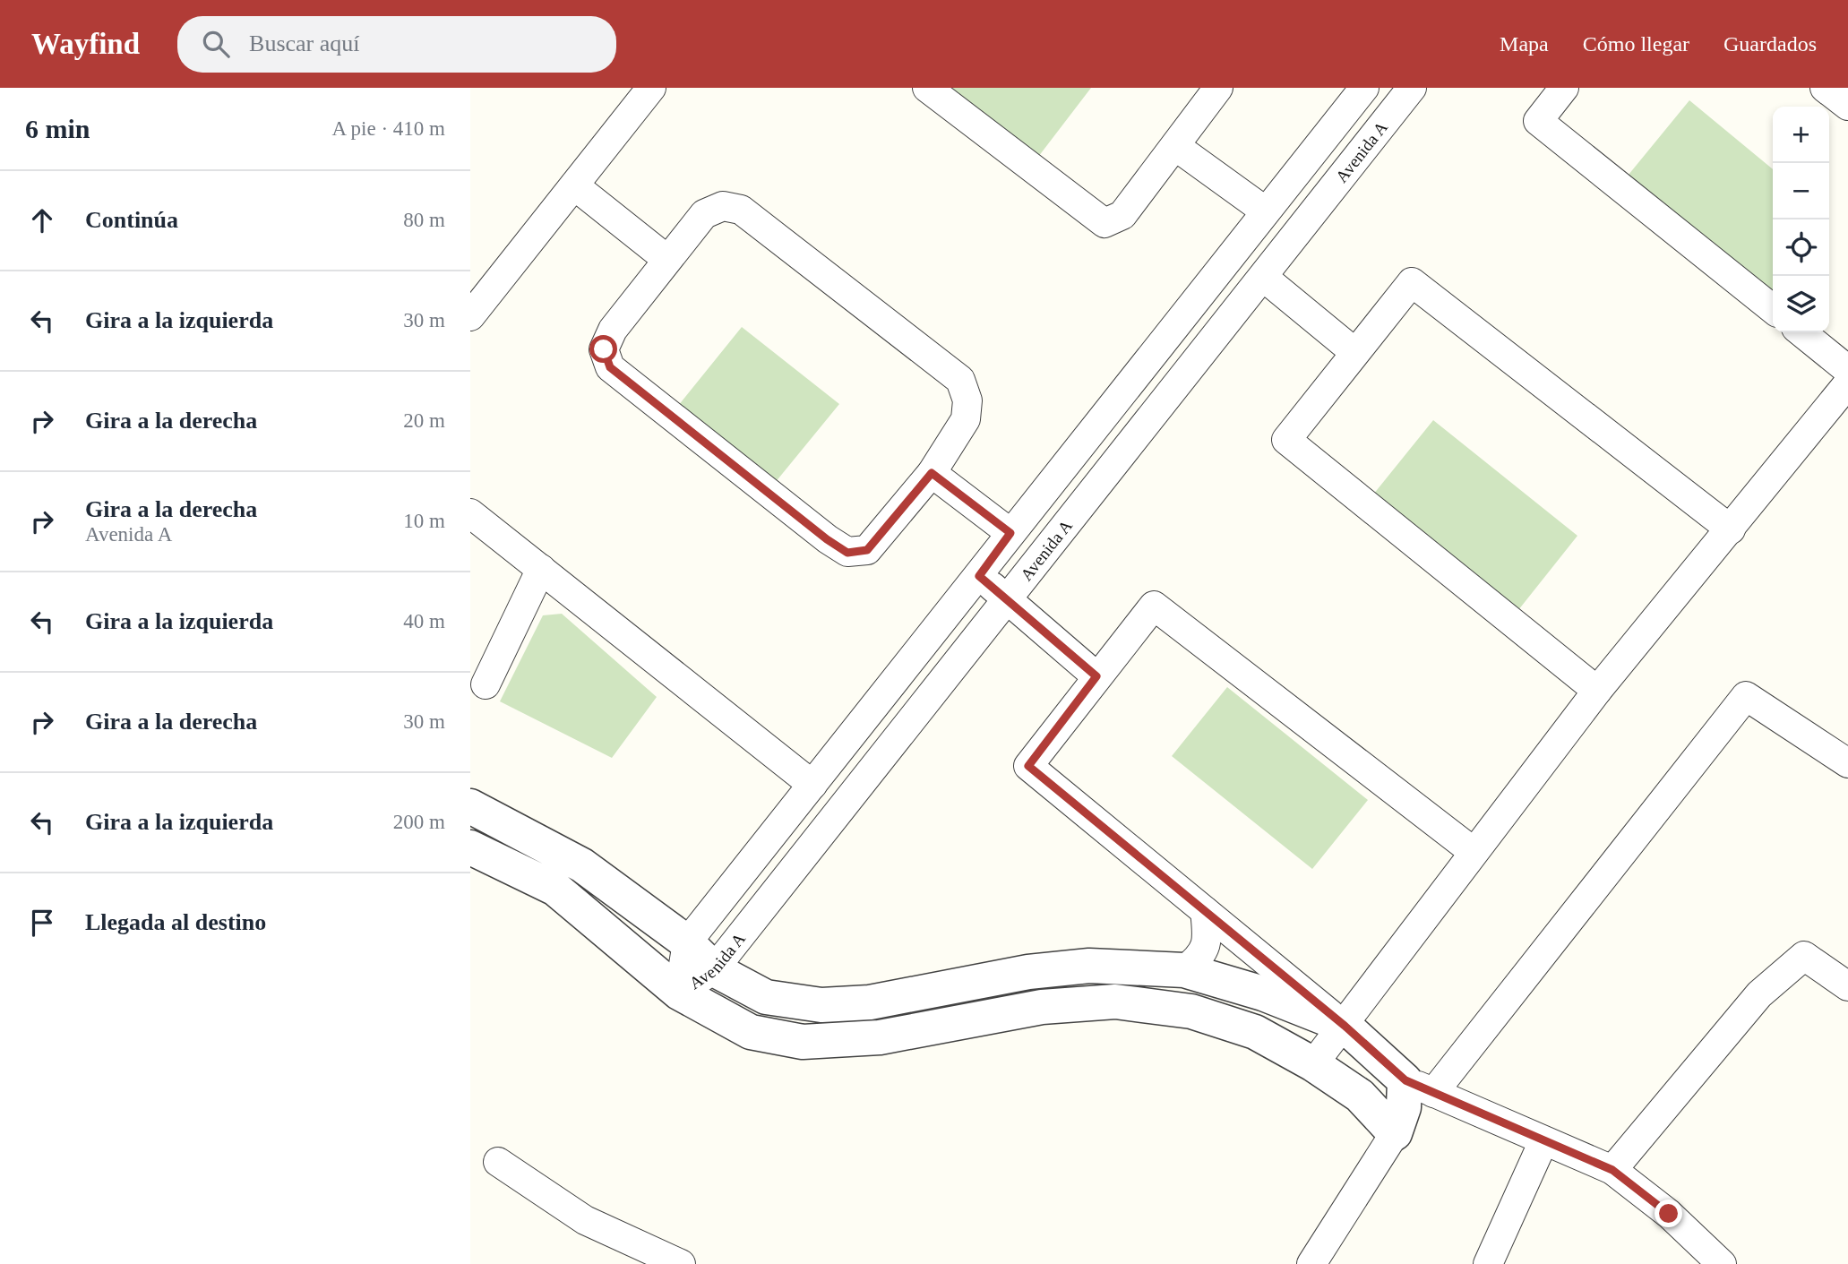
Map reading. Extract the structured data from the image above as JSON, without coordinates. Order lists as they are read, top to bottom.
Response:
{
  "streets": {
    "street": ["Avenida A"]
  },
  "page": {
    "header": "Wayfind",
    "search": "Buscar aquí",
    "nav": ["Mapa", "Cómo llegar", "Guardados"],
    "heading": ["6 min", "A pie · 410 m"],
    "map_buttons": ["+", "−"],
    "list": [
      ["Continúa", "80 m"],
      ["Gira a la izquierda", "30 m"],
      ["Gira a la derecha", "20 m"],
      ["Gira a la derecha", "Avenida A", "10 m"],
      ["Gira a la izquierda", "40 m"],
      ["Gira a la derecha", "30 m"],
      ["Gira a la izquierda", "200 m"],
      "Llegada al destino"
    ]
  }
}
